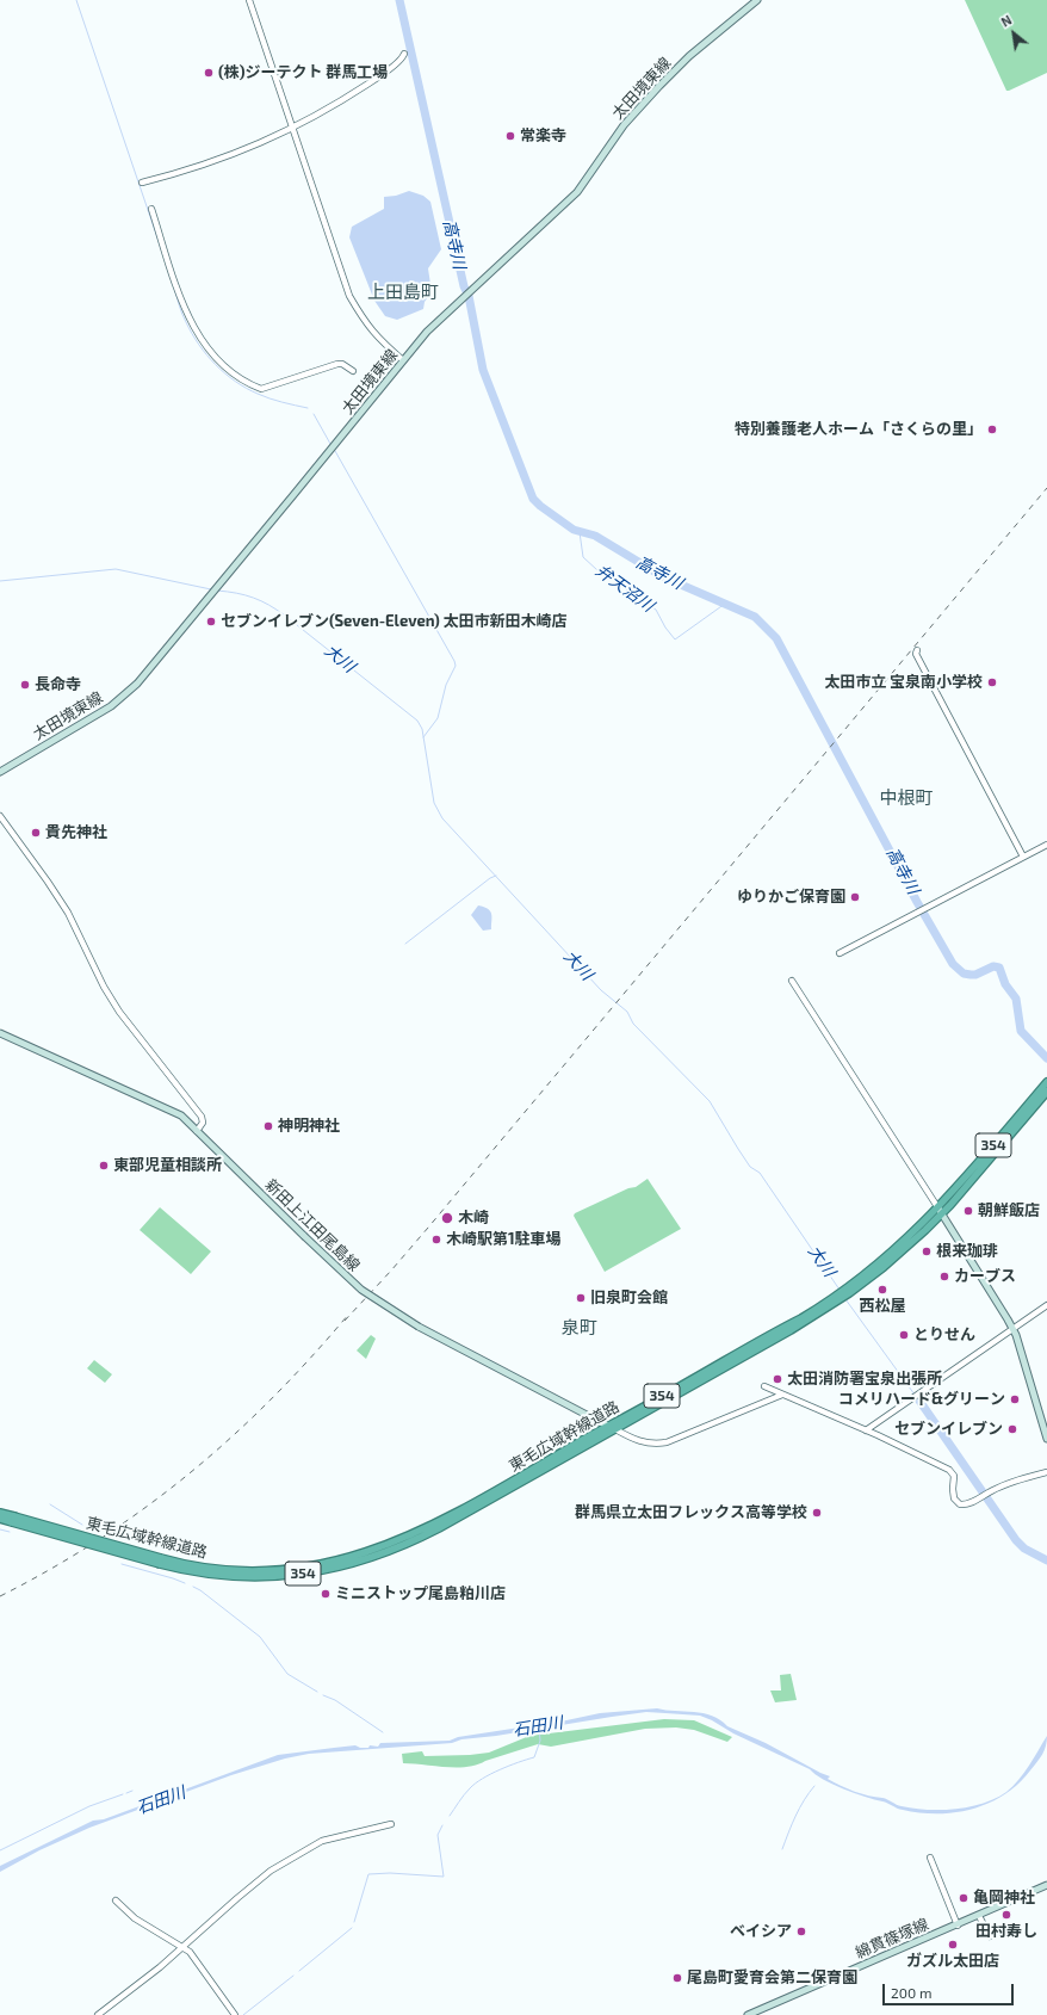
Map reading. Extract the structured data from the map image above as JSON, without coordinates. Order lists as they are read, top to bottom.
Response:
{
  "streets": {
    "highway": ["354", "東毛広域幹線道路"],
    "main road": ["太田境東線", "新田上江田尾島線", "綿貫篠塚線"]
  },
  "crossings": [
    ["新田上江田尾島線", "東毛広域幹線道路"]
  ],
  "districts": ["上田島町", "中根町", "泉町"],
  "water": [
    "高寺川",
    "弁天沼川",
    "大川",
    "石田川"
  ],
  "places": [
    "(株)ジーテクト 群馬工場",
    "常楽寺",
    "特別養護老人ホーム「さくらの里」",
    "セブンイレブン(Seven-Eleven) 太田市新田木崎店",
    "太田市立 宝泉南小学校",
    "長命寺",
    "貴先神社",
    "ゆりかご保育園",
    "神明神社",
    "東部児童相談所",
    "朝鮮飯店",
    "木崎",
    "木崎駅第1駐車場",
    "根来珈琲",
    "カーブス",
    "西松屋",
    "旧泉町会館",
    "とりせん",
    "太田消防署宝泉出張所",
    "コメリハード&グリーン",
    "セブンイレブン",
    "群馬県立太田フレックス高等学校",
    "ミニストップ尾島粕川店",
    "亀岡神社",
    "田村寿し",
    "ベイシア",
    "ガズル太田店",
    "尾島町愛育会第二保育園"
  ],
  "scale_bar": "200 m",
  "north": "top left"
}
